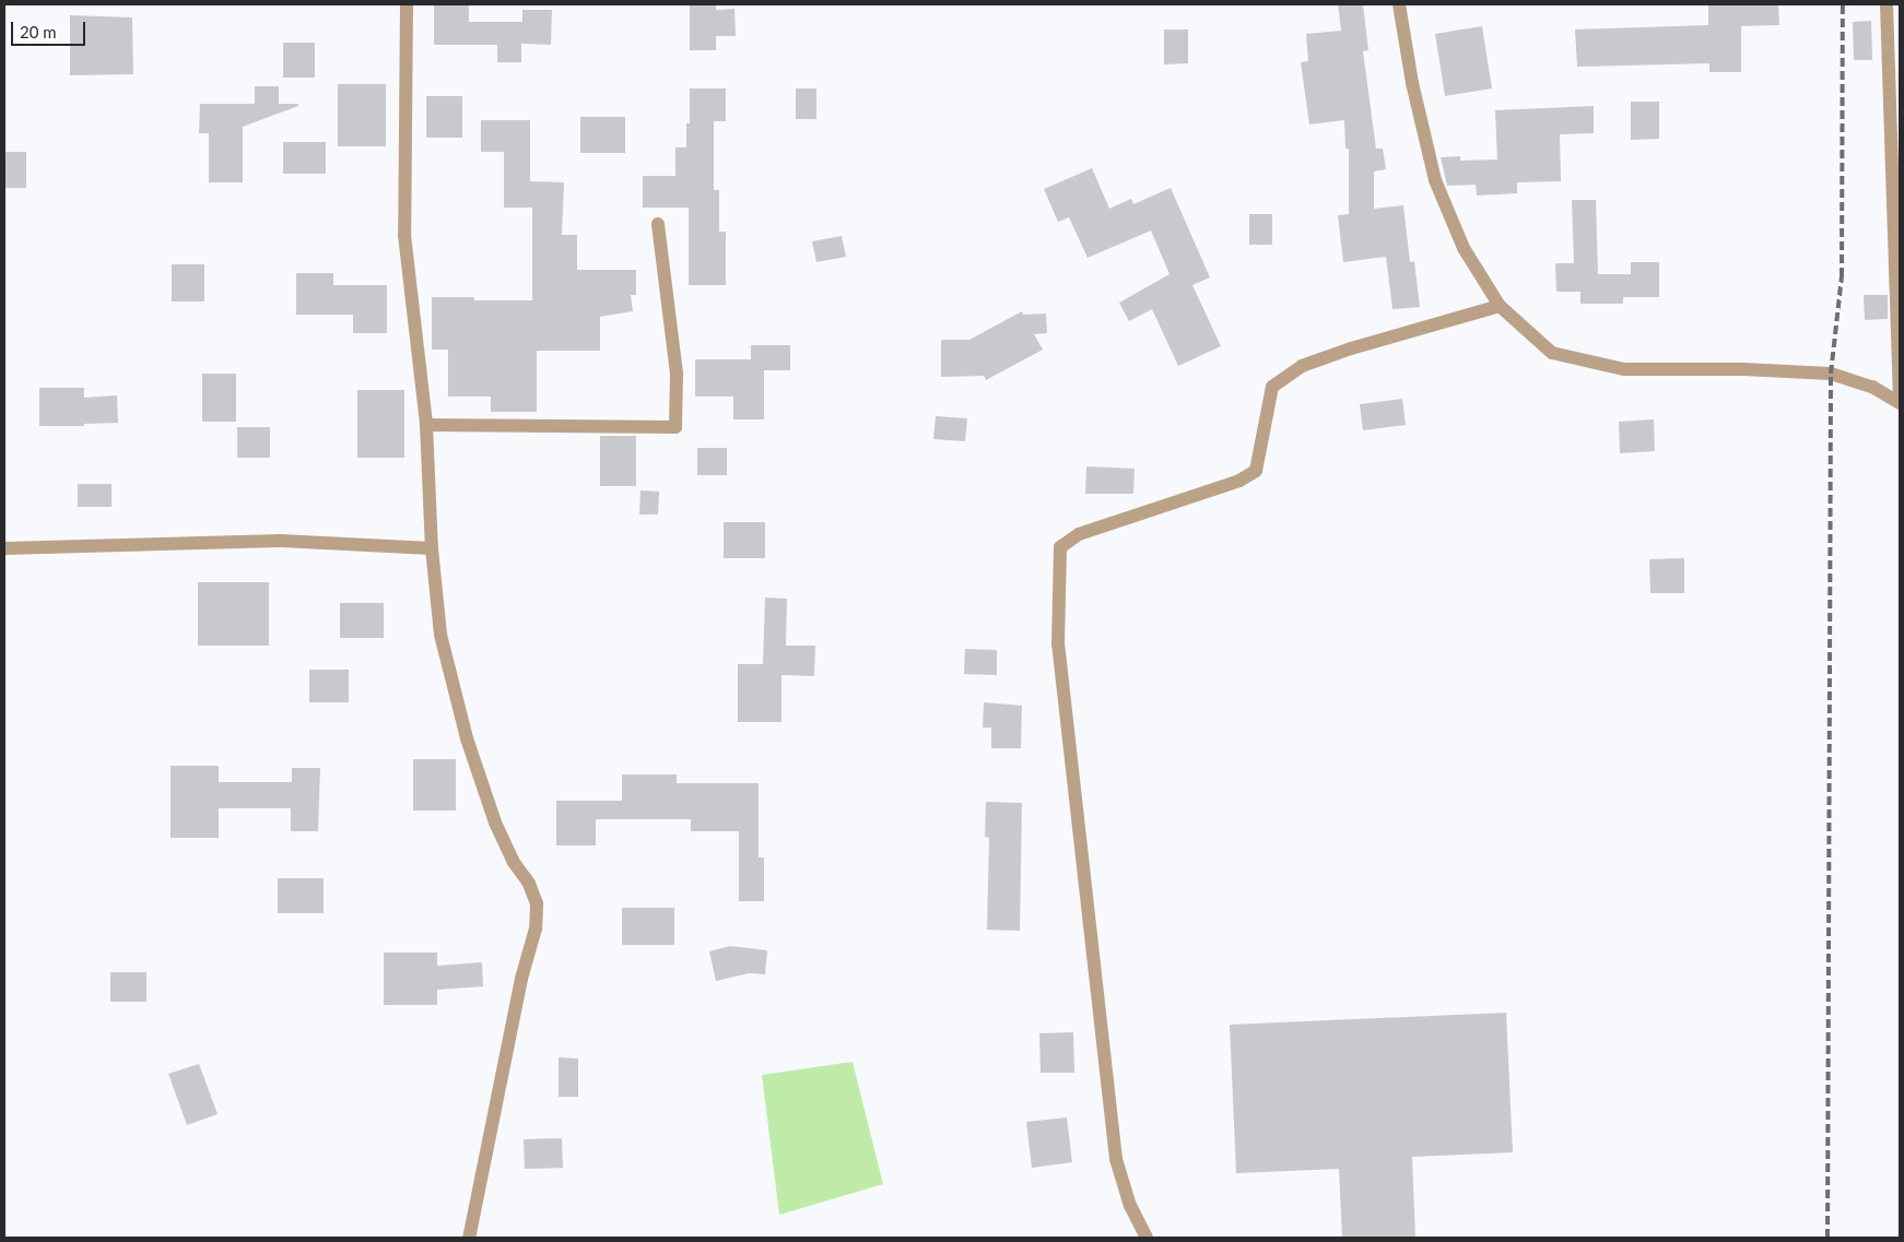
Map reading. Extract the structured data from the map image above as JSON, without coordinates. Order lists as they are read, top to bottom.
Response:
{
  "scale_bar": "20 m"
}
